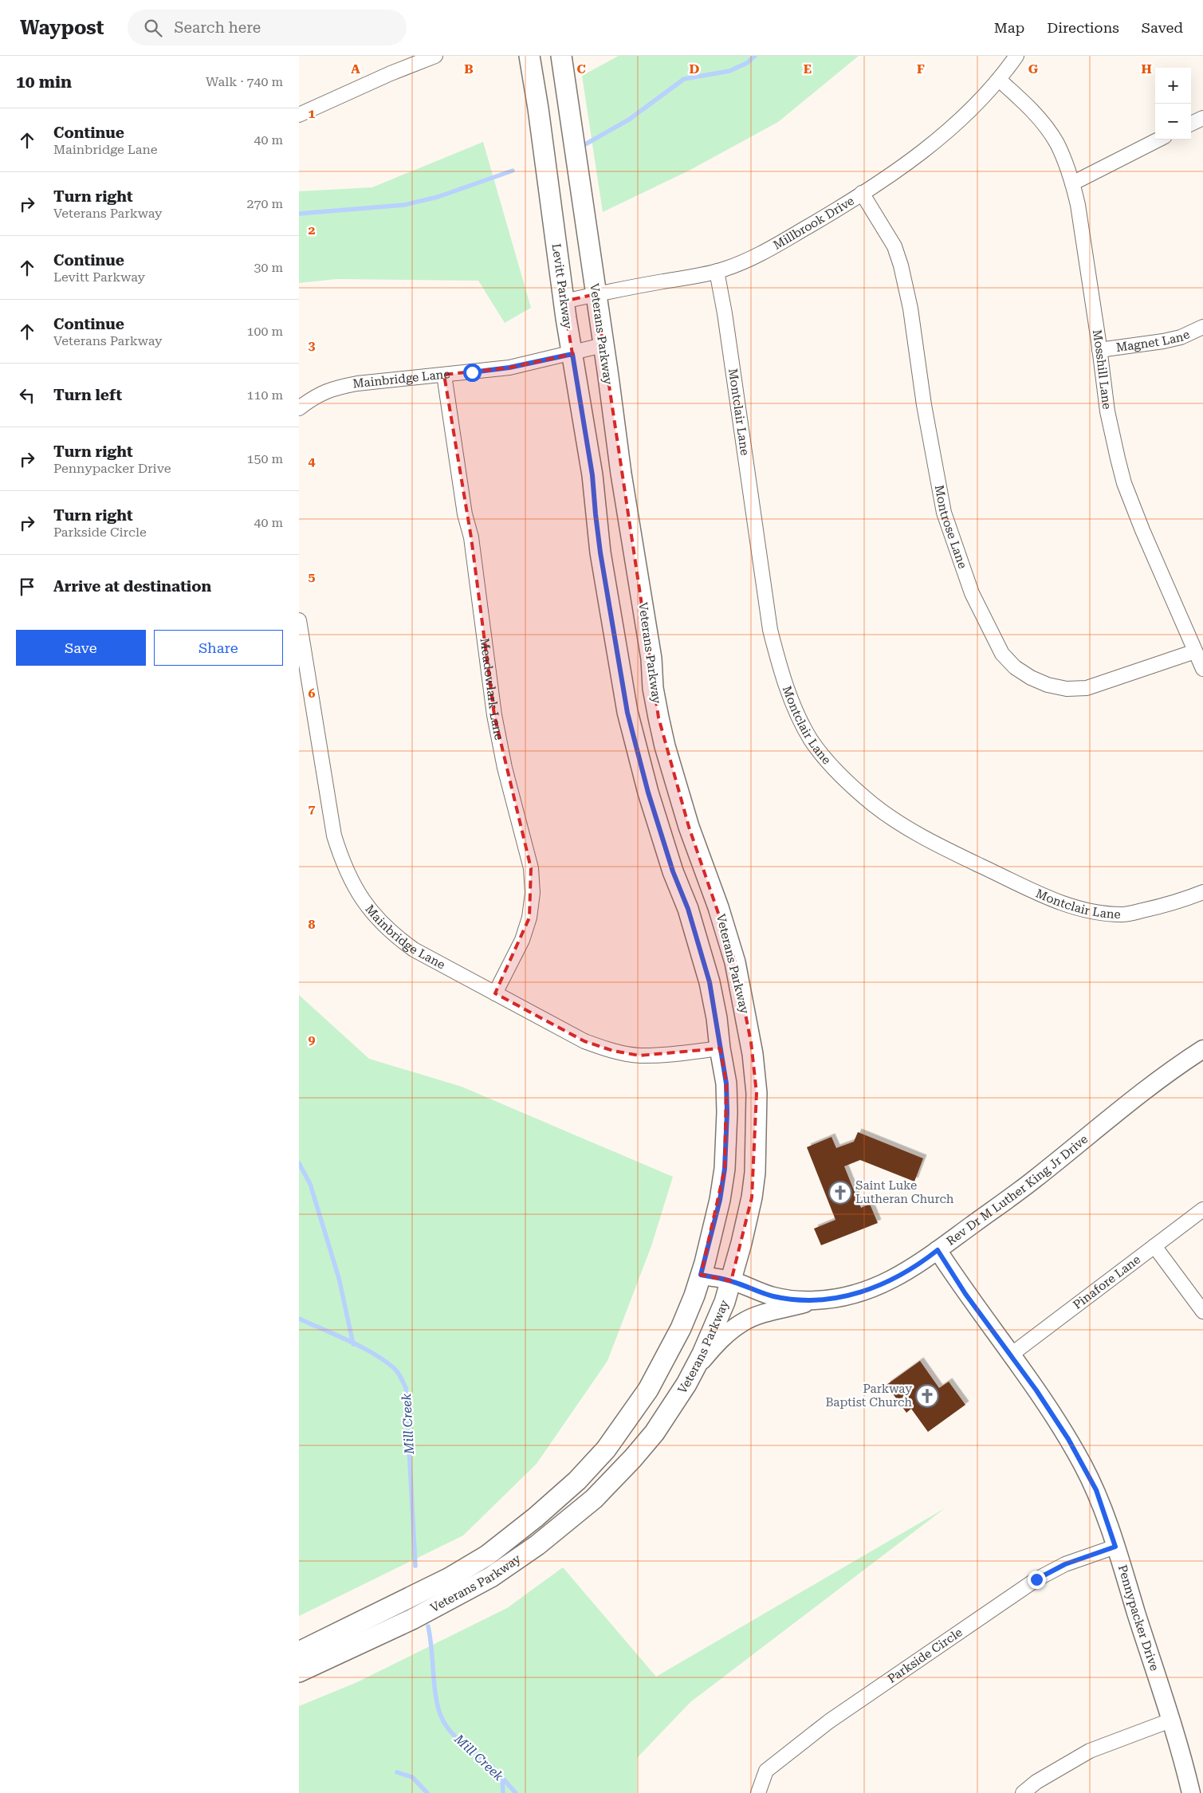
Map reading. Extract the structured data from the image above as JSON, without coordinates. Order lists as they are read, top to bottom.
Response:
{
  "streets": {
    "main road": ["Levitt Parkway", "Veterans Parkway"],
    "street": [
      "Millbrook Drive",
      "Magnet Lane",
      "Mosshill Lane",
      "Mainbridge Lane",
      "Montclair Lane",
      "Montrose Lane",
      "Meadowlark Lane",
      "Rev Dr M Luther King Jr Drive",
      "Pinafore Lane",
      "Pennypacker Drive",
      "Parkside Circle"
    ]
  },
  "crossings": [
    ["Millbrook Drive", "Levitt Parkway"],
    ["Millbrook Drive", "Veterans Parkway"],
    ["Millbrook Drive", "Mosshill Lane"],
    ["Millbrook Drive", "Montclair Lane"],
    ["Millbrook Drive", "Montrose Lane"],
    ["Levitt Parkway", "Mainbridge Lane"],
    ["Veterans Parkway", "Mainbridge Lane"],
    ["Veterans Parkway", "Rev Dr M Luther King Jr Drive"],
    ["Magnet Lane", "Mosshill Lane"],
    ["Mosshill Lane", "Montrose Lane"],
    ["Mainbridge Lane", "Meadowlark Lane"],
    ["Rev Dr M Luther King Jr Drive", "Pennypacker Drive"],
    ["Pinafore Lane", "Pennypacker Drive"],
    ["Pennypacker Drive", "Parkside Circle"]
  ],
  "water": ["Mill Creek"],
  "places": {
    "church": ["Saint Luke Lutheran Church", "Parkway Baptist Church"]
  },
  "page": {
    "header": "Waypost",
    "search": "Search here",
    "nav": ["Map", "Directions", "Saved"],
    "heading": ["10 min", "Walk · 740 m"],
    "map_buttons": ["+", "−"],
    "list": [
      ["Continue", "Mainbridge Lane", "40 m"],
      ["Turn right", "Veterans Parkway", "270 m"],
      ["Continue", "Levitt Parkway", "30 m"],
      ["Continue", "Veterans Parkway", "100 m"],
      ["Turn left", "110 m"],
      ["Turn right", "Pennypacker Drive", "150 m"],
      ["Turn right", "Parkside Circle", "40 m"],
      "Arrive at destination"
    ],
    "buttons": ["Save", "Share"]
  },
  "grid": {
    "columns": [
      "A",
      "B",
      "C",
      "D",
      "E",
      "F",
      "G",
      "H"
    ],
    "rows": [
      "1",
      "2",
      "3",
      "4",
      "5",
      "6",
      "7",
      "8",
      "9"
    ]
  }
}
